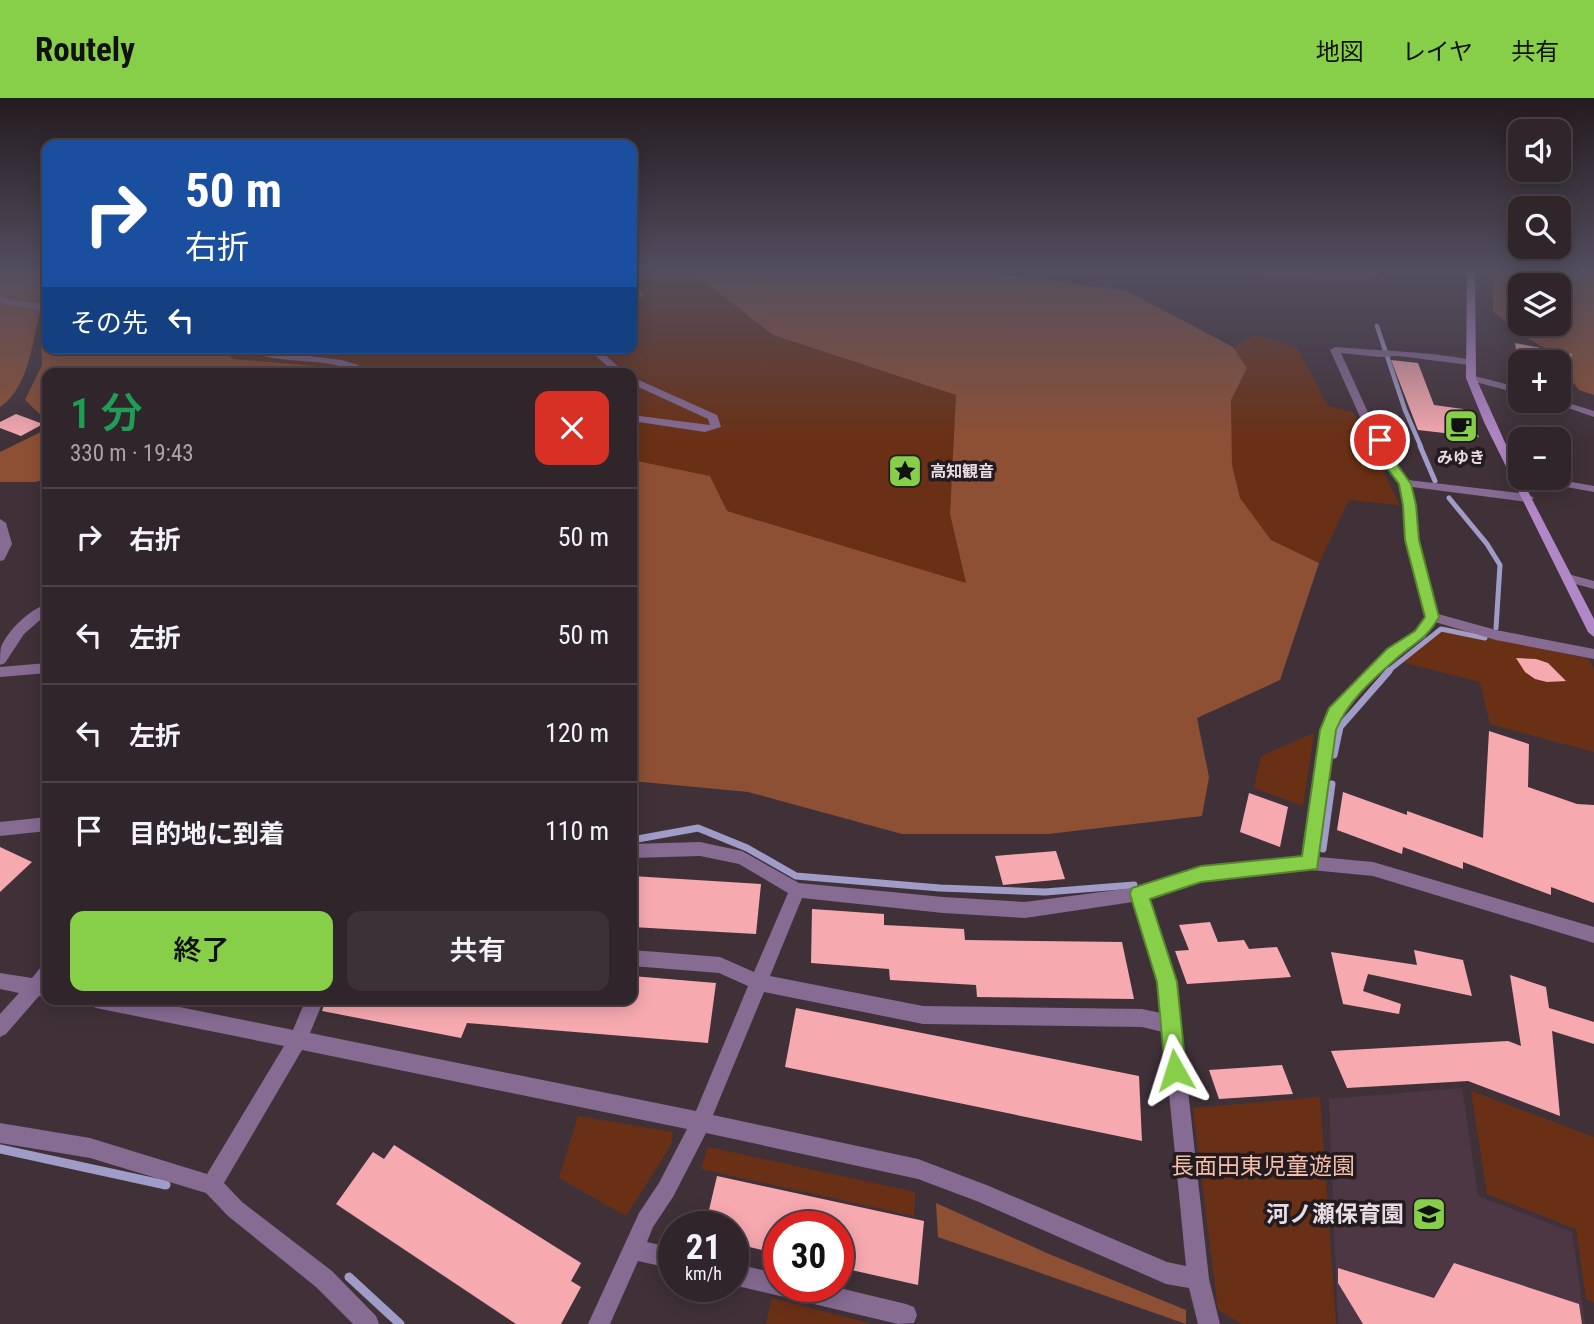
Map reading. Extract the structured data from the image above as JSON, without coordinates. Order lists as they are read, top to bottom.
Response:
{
  "parks": ["長面田東児童遊園"],
  "places": {
    "cafe": ["みゆき"],
    "place": ["高知観音"],
    "school or university": ["河ノ瀬保育園"]
  },
  "page": {
    "header": "Routely",
    "nav": ["地図", "レイヤ", "共有"],
    "map_buttons": ["+", "−"],
    "turn": ["50 m", "右折"],
    "then": "その先",
    "heading": ["1 分", "330 m · 19:43"],
    "list": [
      {
        "name": "右折",
        "value": "50 m"
      },
      {
        "name": "左折",
        "value": "50 m"
      },
      {
        "name": "左折",
        "value": "120 m"
      },
      {
        "name": "目的地に到着",
        "value": "110 m"
      }
    ],
    "buttons": ["終了", "共有"],
    "speed": "21 km/h",
    "limit": "30"
  }
}
